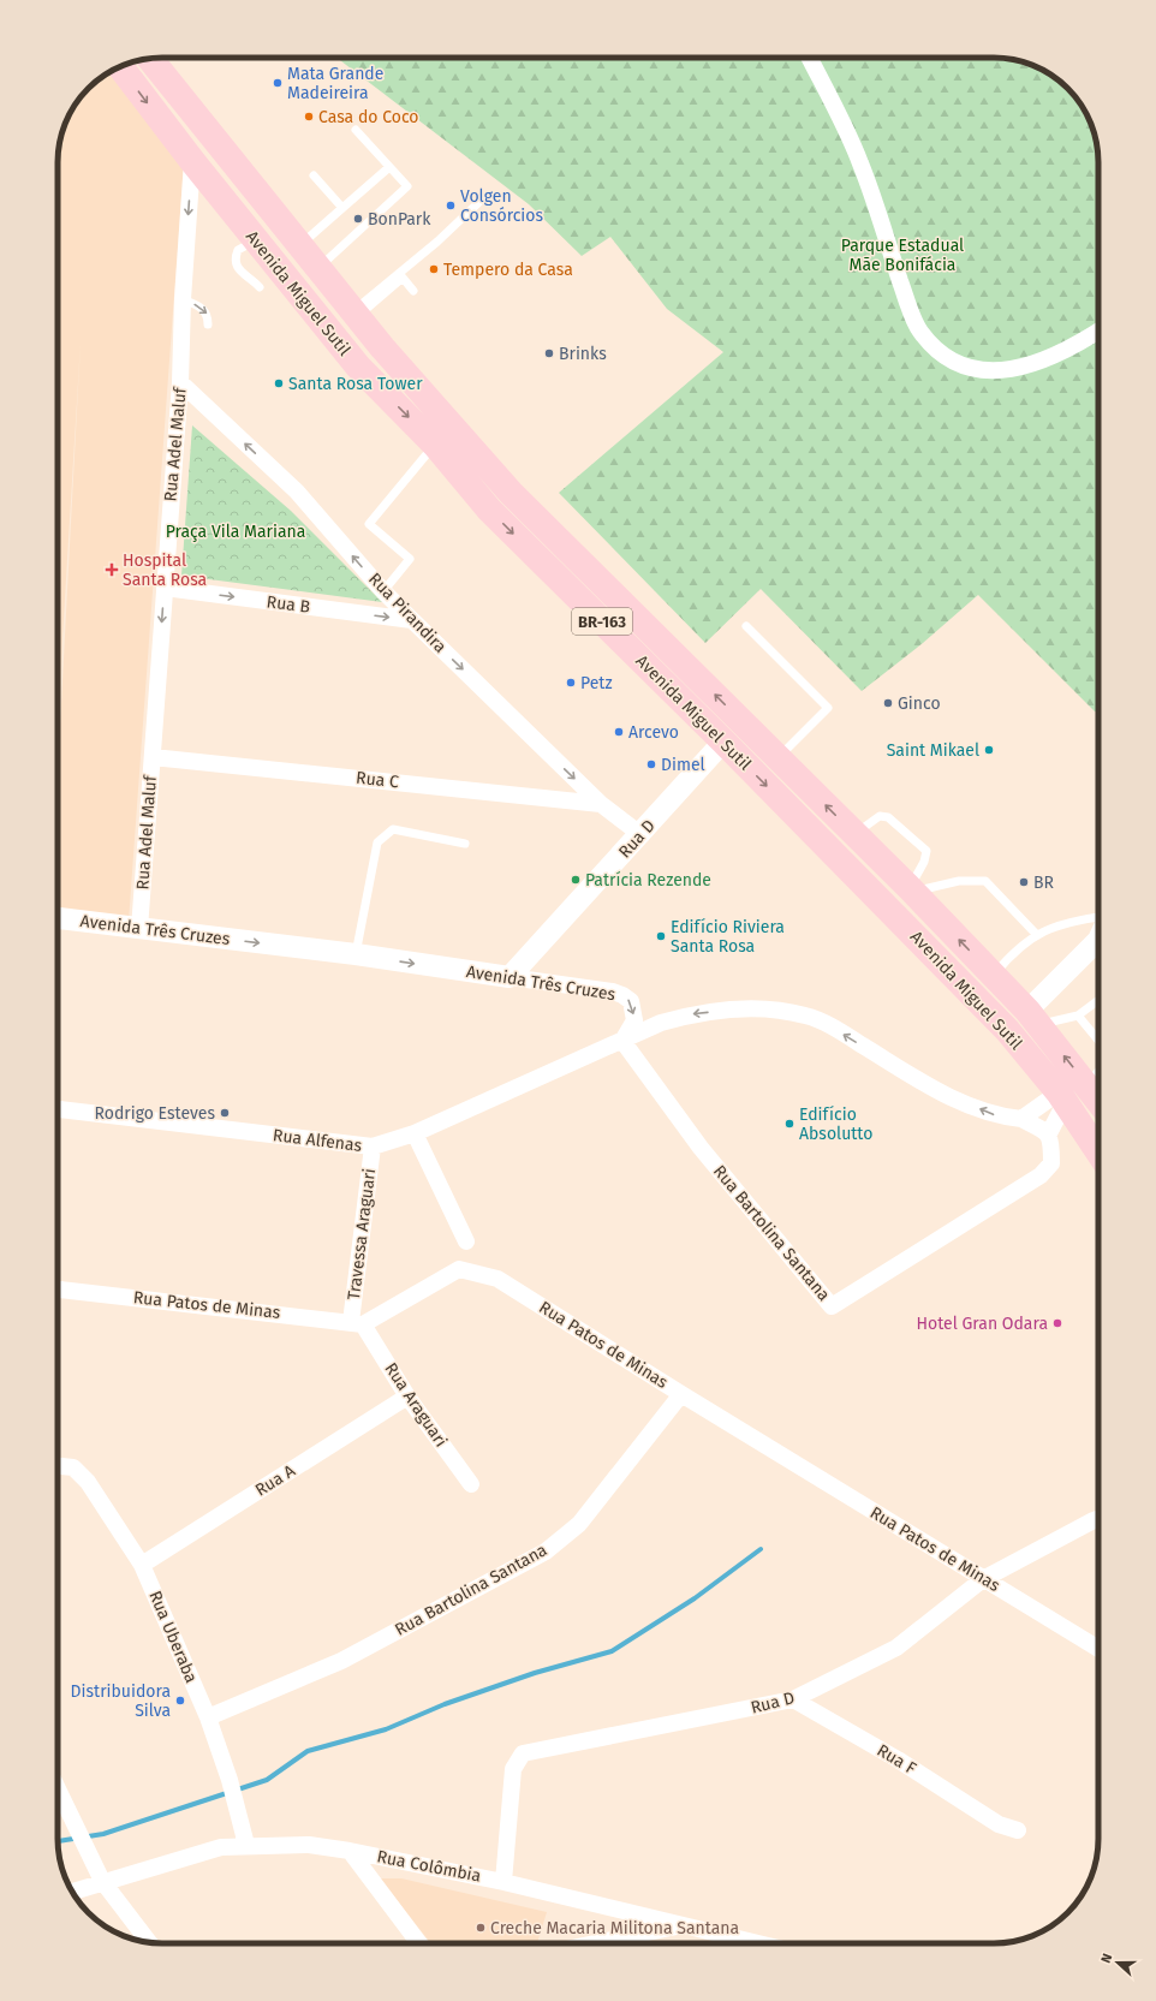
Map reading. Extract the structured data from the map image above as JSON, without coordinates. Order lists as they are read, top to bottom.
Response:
{
  "streets": {
    "highway": ["Avenida Miguel Sutil", "BR-163"],
    "street": [
      "Rua Adel Maluf",
      "Rua B",
      "Rua Pirandira",
      "Rua C",
      "Rua D",
      "Avenida Três Cruzes",
      "Rua Alfenas",
      "Rua Bartolina Santana",
      "Travessa Araguari",
      "Rua Patos de Minas",
      "Rua Araguari",
      "Rua A",
      "Rua Uberaba",
      "Rua F",
      "Rua Colômbia"
    ]
  },
  "crossings": [
    ["Avenida Miguel Sutil", "Rua Adel Maluf"],
    ["Avenida Miguel Sutil", "Rua D"],
    ["Rua Adel Maluf", "Rua B"],
    ["Rua Adel Maluf", "Rua Pirandira"],
    ["Rua Adel Maluf", "Rua C"],
    ["Rua Adel Maluf", "Avenida Três Cruzes"],
    ["Rua B", "Rua Pirandira"],
    ["Rua Pirandira", "Rua C"],
    ["Rua Pirandira", "Rua D"],
    ["Rua D", "Avenida Três Cruzes"],
    ["Rua D", "Rua Patos de Minas"],
    ["Rua D", "Rua F"],
    ["Rua D", "Rua Colômbia"],
    ["Avenida Três Cruzes", "Rua Alfenas"],
    ["Avenida Três Cruzes", "Rua Bartolina Santana"],
    ["Rua Alfenas", "Rua Bartolina Santana"],
    ["Rua Alfenas", "Travessa Araguari"],
    ["Rua Bartolina Santana", "Rua Patos de Minas"],
    ["Rua Bartolina Santana", "Rua Uberaba"],
    ["Travessa Araguari", "Rua Patos de Minas"],
    ["Travessa Araguari", "Rua Araguari"],
    ["Rua Patos de Minas", "Rua Araguari"],
    ["Rua Araguari", "Rua A"],
    ["Rua A", "Rua Uberaba"],
    ["Rua Uberaba", "Rua Colômbia"]
  ],
  "one_way": ["Rua Adel Maluf", "Rua B"],
  "parks": ["Parque Estadual Mãe Bonifácia", "Praça Vila Mariana"],
  "places": {
    "other": [
      "Mata Grande Madeireira",
      "Casa do Coco",
      "Volgen Consórcios",
      "BonPark",
      "Tempero da Casa",
      "Brinks",
      "Santa Rosa Tower",
      "Petz",
      "Ginco",
      "Arcevo",
      "Saint Mikael",
      "Dimel",
      "Patrícia Rezende",
      "BR",
      "Edifício Riviera Santa Rosa",
      "Rodrigo Esteves",
      "Edifício Absolutto",
      "Hotel Gran Odara",
      "Distribuidora Silva",
      "Creche Macaria Militona Santana"
    ],
    "health": ["Hospital Santa Rosa"]
  },
  "north": "left"
}
